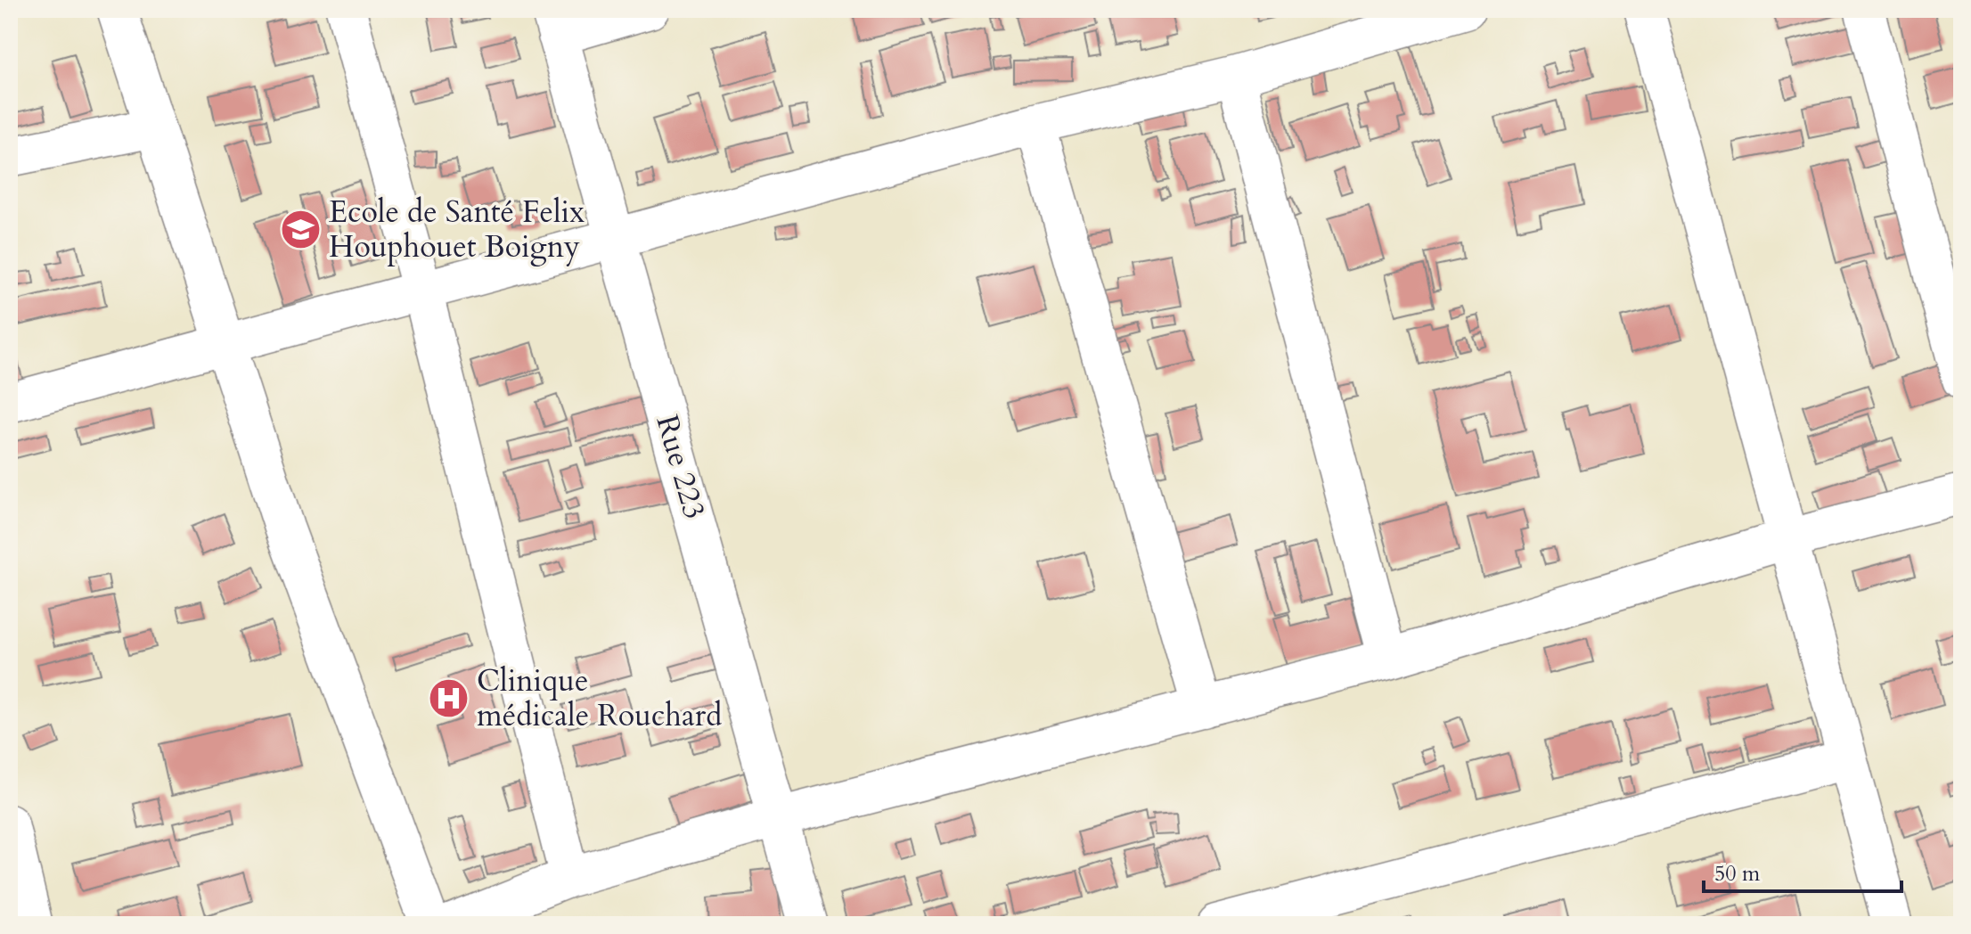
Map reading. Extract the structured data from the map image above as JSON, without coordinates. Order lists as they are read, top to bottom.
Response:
{
  "streets": {
    "street": ["Rue 223"]
  },
  "places": {
    "school or university": ["Ecole de Santé Felix Houphouet Boigny"],
    "hospital": ["Clinique médicale Rouchard"]
  },
  "scale_bar": "50 m"
}
